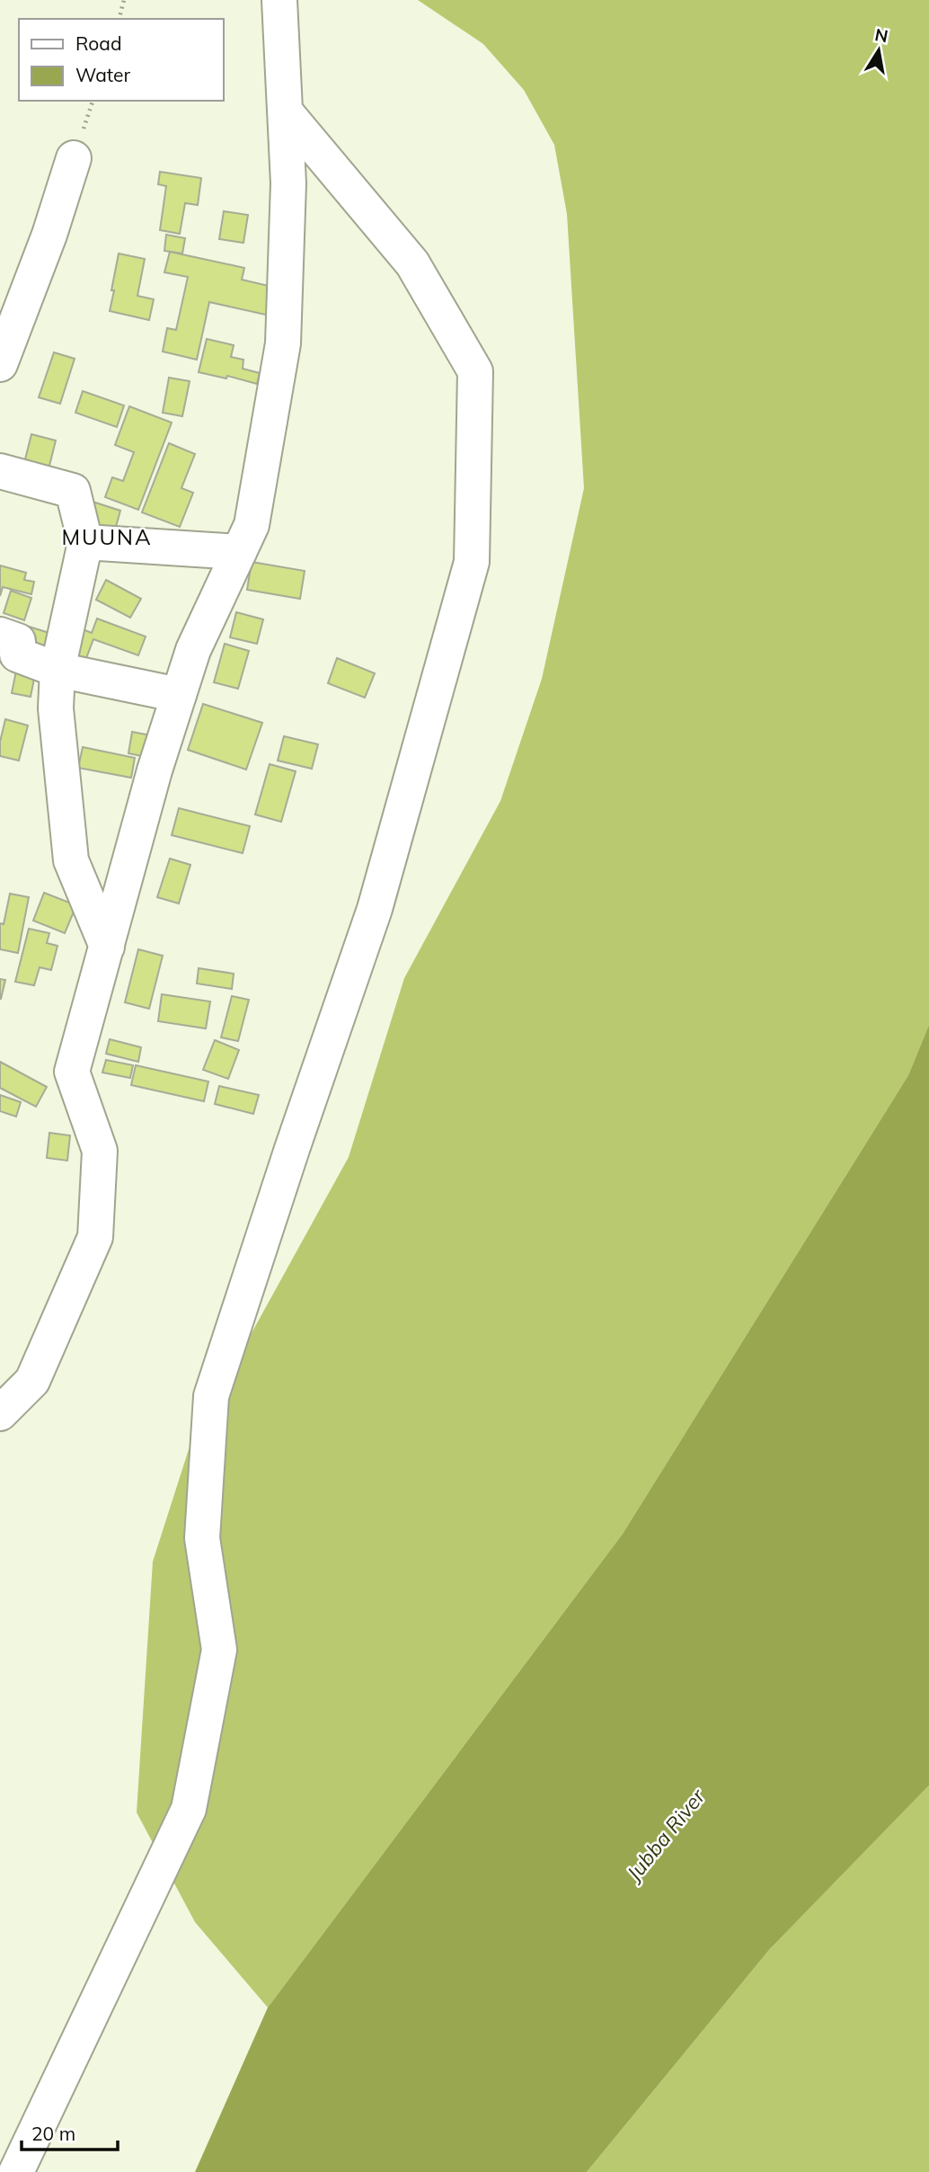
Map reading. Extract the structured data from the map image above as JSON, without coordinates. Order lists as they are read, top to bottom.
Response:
{
  "districts": ["MUUNA"],
  "water": ["Jubba River"],
  "legend": ["Road", "Water"],
  "scale_bar": "20 m",
  "north": "top"
}
